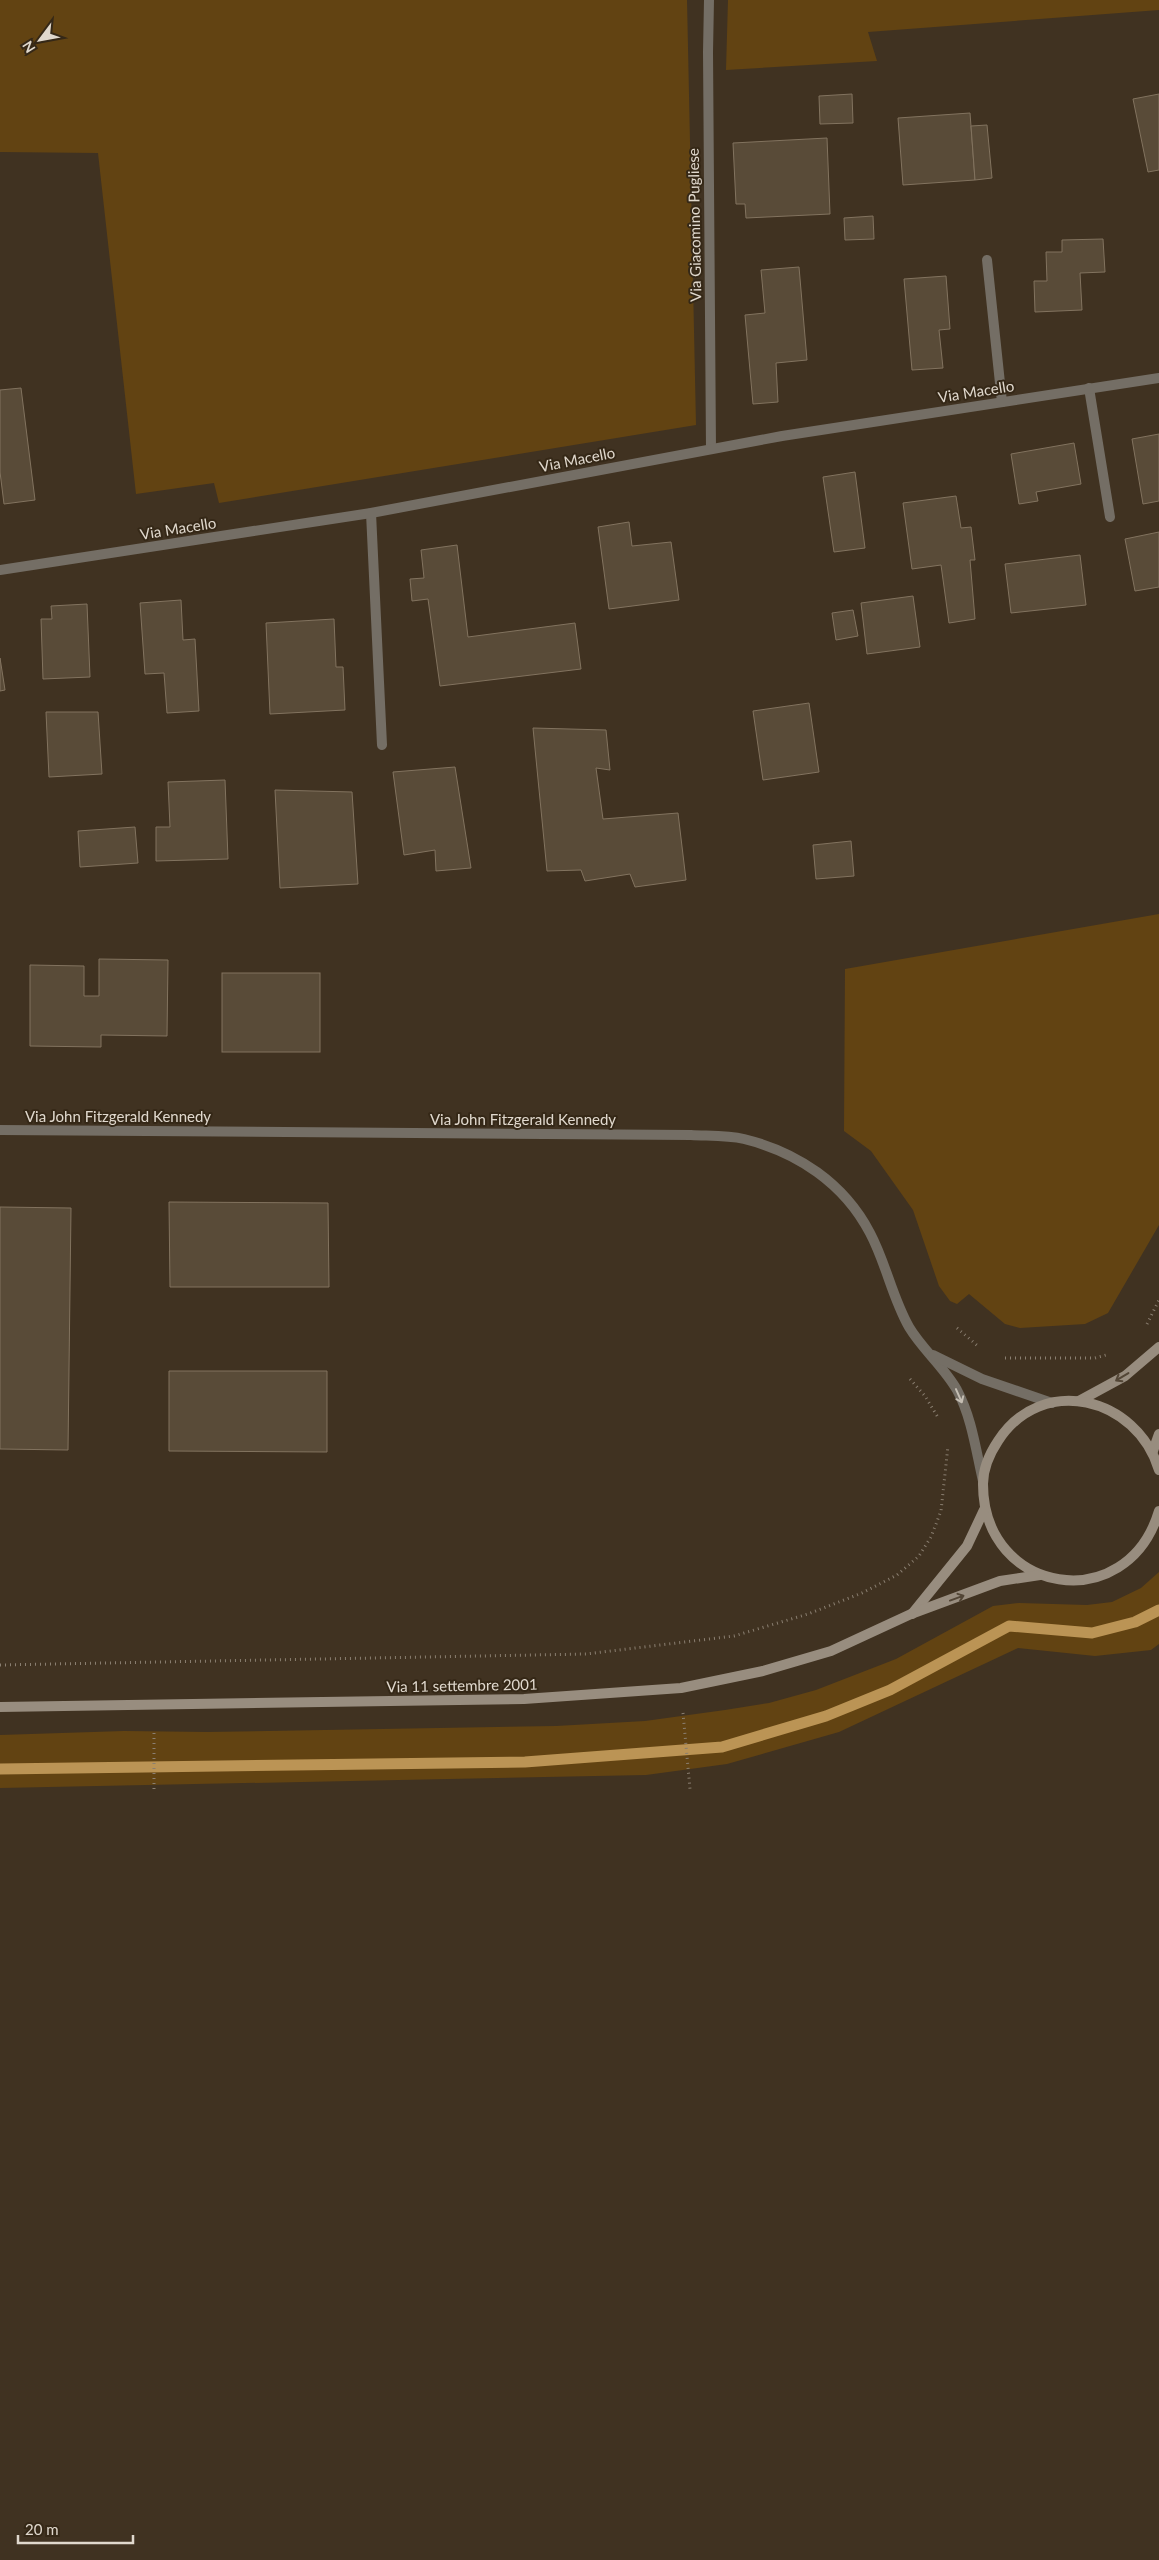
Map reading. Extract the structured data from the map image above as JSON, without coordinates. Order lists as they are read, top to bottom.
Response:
{
  "streets": {
    "main road": ["Via 11 settembre 2001"],
    "street": ["Via Giacomino Pugliese", "Via Macello", "Via John Fitzgerald Kennedy"]
  },
  "crossings": [
    ["Via Giacomino Pugliese", "Via Macello"],
    ["Via John Fitzgerald Kennedy", "Via 11 settembre 2001"]
  ],
  "scale_bar": "20 m",
  "north": "bottom left"
}
